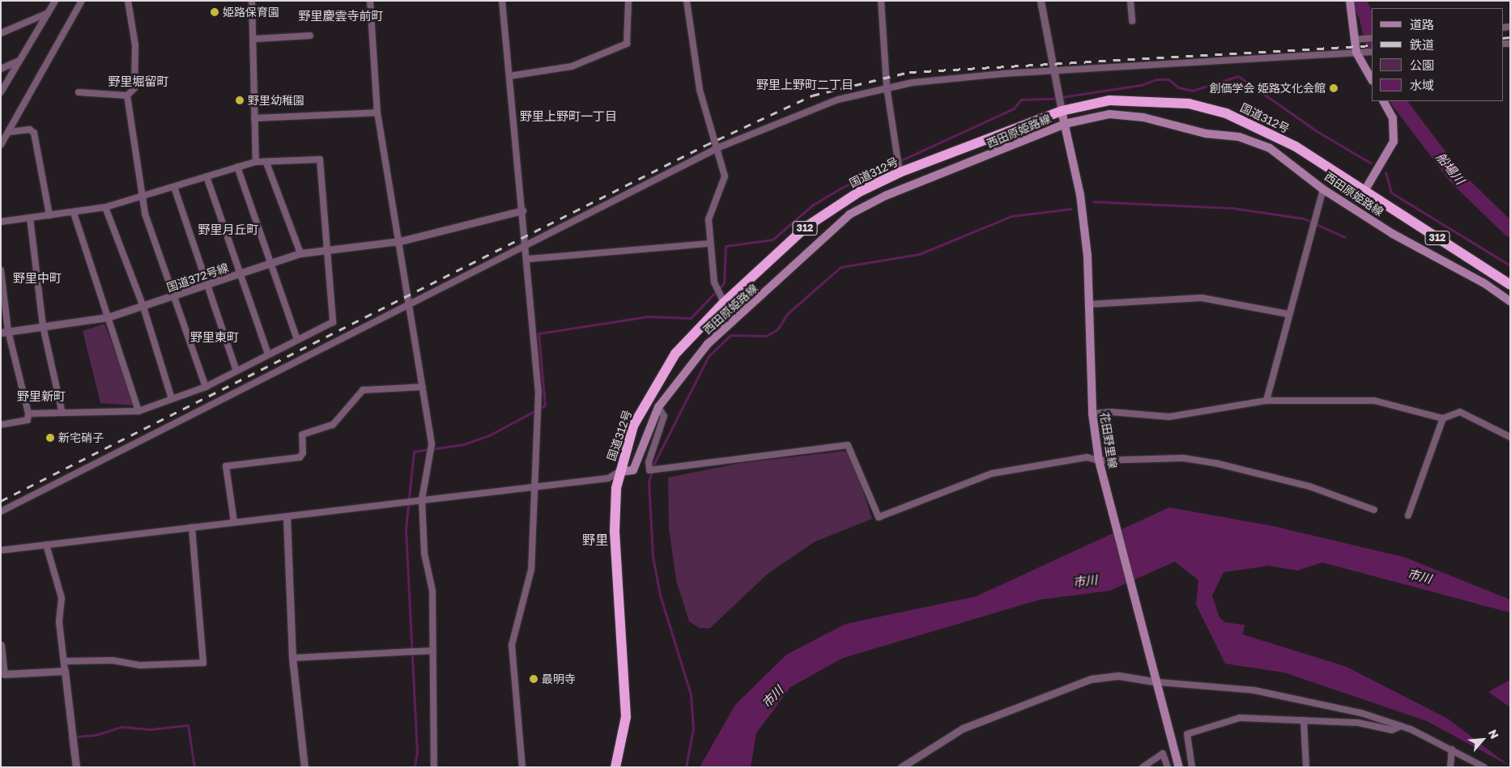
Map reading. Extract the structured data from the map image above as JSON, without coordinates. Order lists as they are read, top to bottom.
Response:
{
  "streets": {
    "highway": ["国道312号", "312"],
    "main road": ["西田原姫路線", "花田野里線"],
    "street": ["国道372号線"]
  },
  "crossings": [
    ["国道312号", "西田原姫路線"],
    ["国道312号", "花田野里線"],
    ["西田原姫路線", "花田野里線"]
  ],
  "districts": [
    "野里慶雲寺前町",
    "野里堀留町",
    "野里上野町二丁目",
    "野里上野町一丁目",
    "野里月丘町",
    "野里中町",
    "野里東町",
    "野里新町",
    "野里"
  ],
  "water": ["船場川", "市川"],
  "places": [
    "姫路保育園",
    "創価学会 姫路文化会館",
    "野里幼稚園",
    "新宅硝子",
    "最明寺"
  ],
  "legend": [
    "道路",
    "鉄道",
    "公園",
    "水域"
  ],
  "north": "top right"
}
